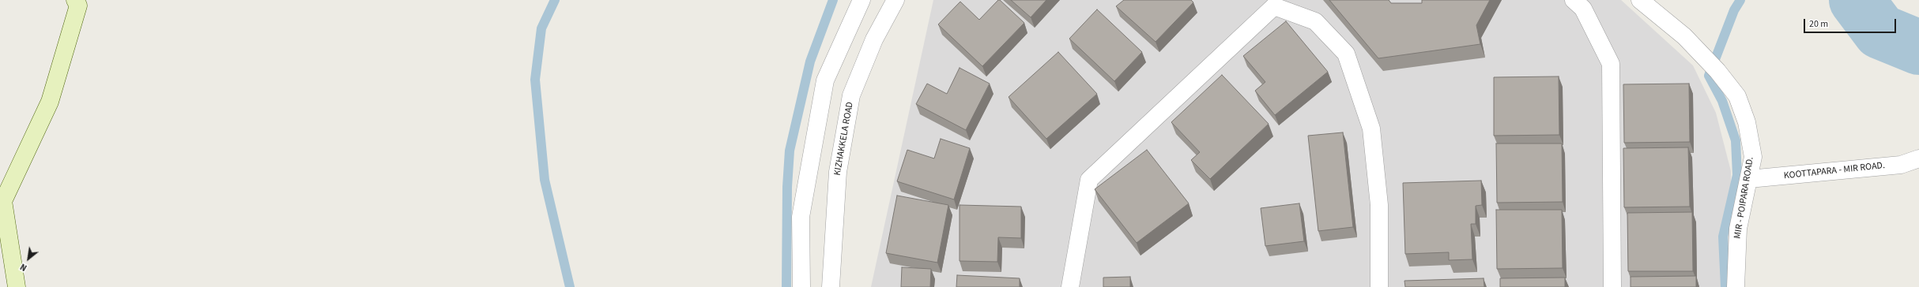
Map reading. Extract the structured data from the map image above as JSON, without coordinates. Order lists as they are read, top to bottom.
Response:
{
  "streets": {
    "street": ["KIZHAKKELA ROAD", "KOOTTAPARA - MIR ROAD.", "MIR - POIPARA ROAD."]
  },
  "crossings": [
    ["KOOTTAPARA - MIR ROAD.", "MIR - POIPARA ROAD."]
  ],
  "scale_bar": "20 m",
  "north": "bottom left"
}
